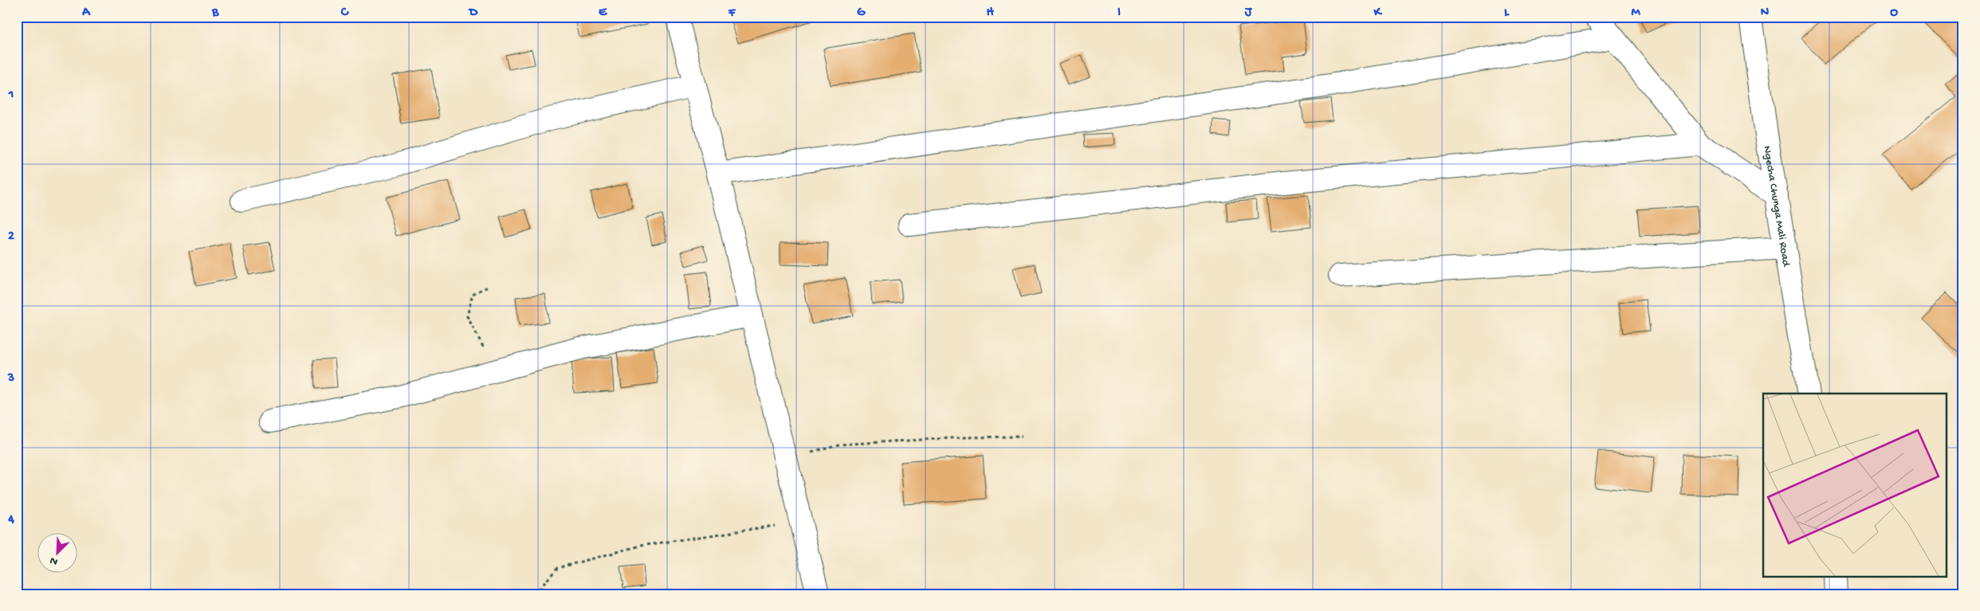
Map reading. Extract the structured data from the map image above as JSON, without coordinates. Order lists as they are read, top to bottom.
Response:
{
  "streets": {
    "street": ["Ngecha Chunga Mali Road"]
  },
  "north": "bottom left",
  "grid": {
    "columns": [
      "A",
      "B",
      "C",
      "D",
      "E",
      "F",
      "G",
      "H",
      "I",
      "J",
      "K",
      "L",
      "M",
      "N",
      "O"
    ],
    "rows": [
      "1",
      "2",
      "3",
      "4"
    ]
  }
}
